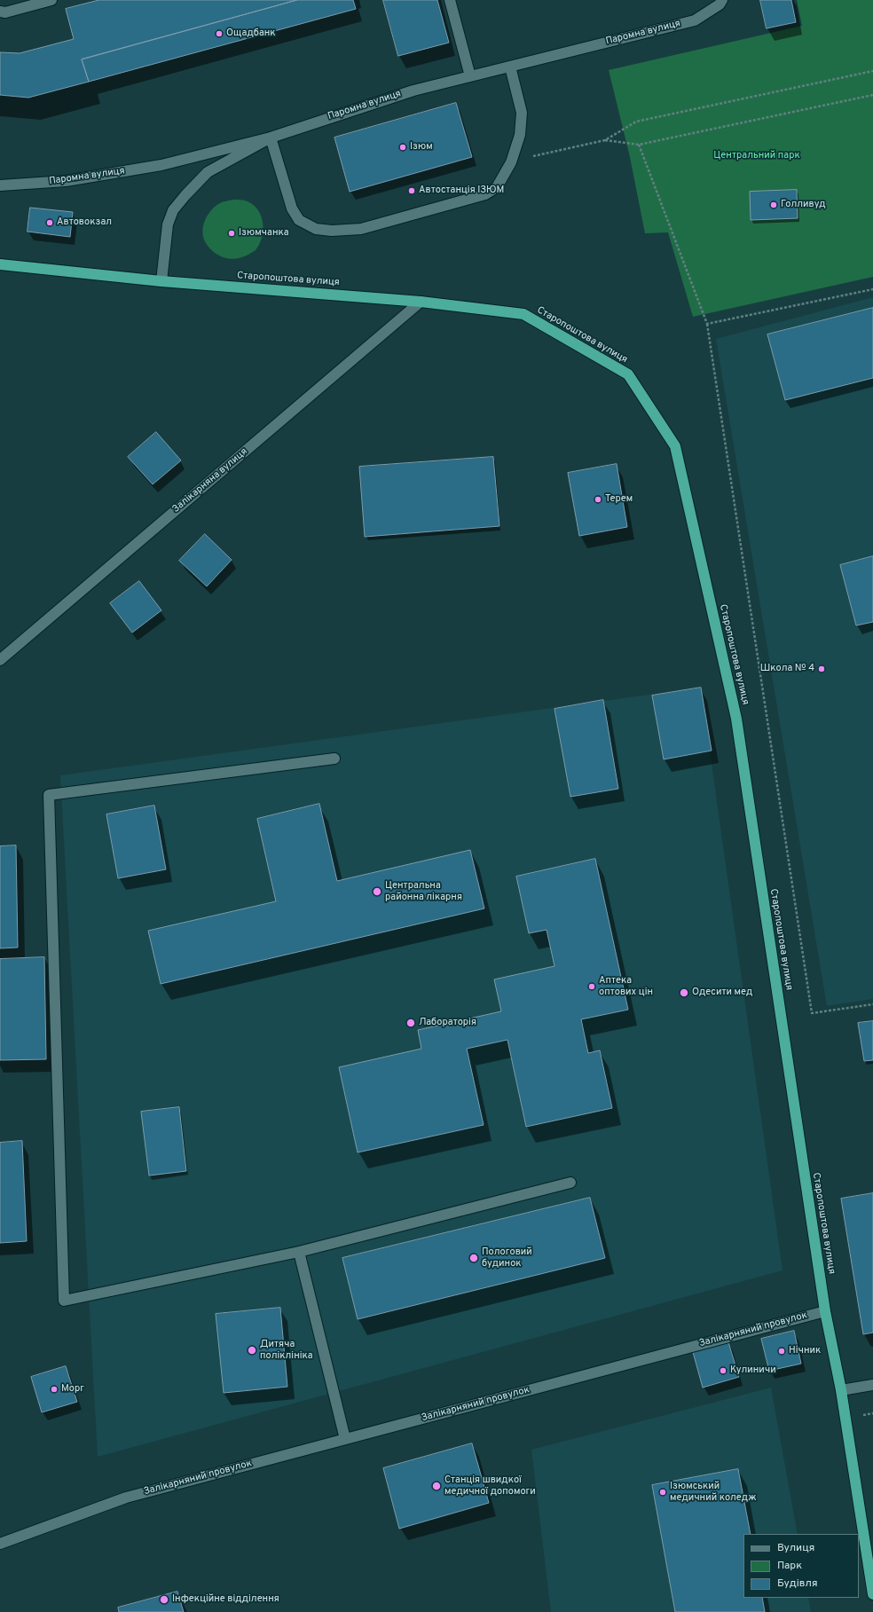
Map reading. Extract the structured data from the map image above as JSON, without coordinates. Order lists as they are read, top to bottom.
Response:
{
  "streets": {
    "highway": ["Старопоштова вулиця"],
    "street": ["Паромна вулиця", "Залікарняна вулиця", "Залікарняний провулок"]
  },
  "crossings": [
    ["Старопоштова вулиця", "Залікарняна вулиця"],
    ["Старопоштова вулиця", "Залікарняний провулок"]
  ],
  "parks": ["Центральний парк"],
  "places": [
    "Ощадбанк",
    "Ізюм",
    "Автостанція ІЗЮМ",
    "Голливуд",
    "Автовокзал",
    "Ізюмчанка",
    "Терем",
    "Школа № 4",
    "Центральна районна лікарня",
    "Аптека оптових цін",
    "Одесити мед",
    "Лабораторія",
    "Пологовий будинок",
    "Дитяча поліклініка",
    "Нічник",
    "Кулиничи",
    "Морг",
    "Станція швидкої медичної допомоги",
    "Ізюмський медичний коледж",
    "Інфекційне відділення"
  ],
  "legend": ["Вулиця", "Парк", "Будівля"]
}
